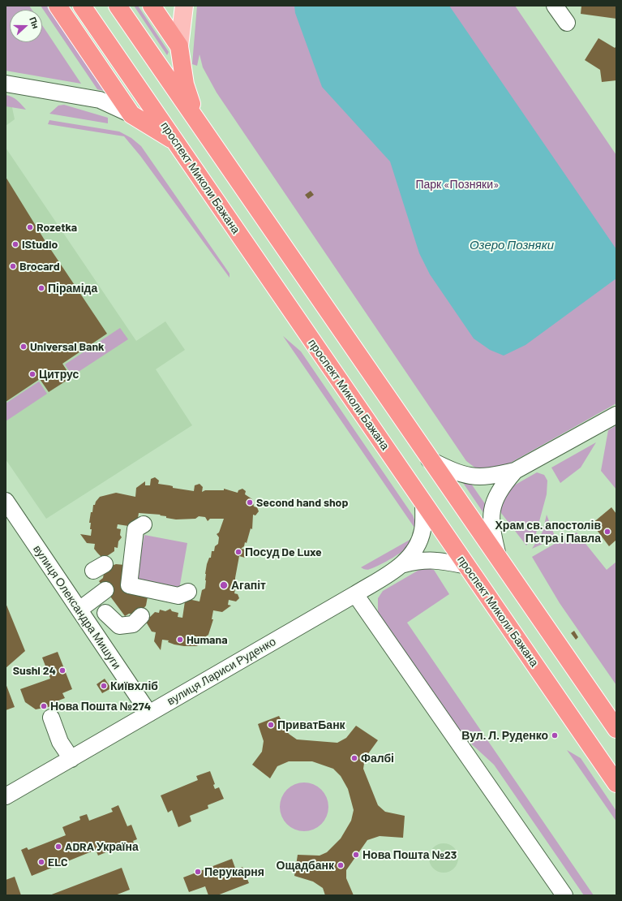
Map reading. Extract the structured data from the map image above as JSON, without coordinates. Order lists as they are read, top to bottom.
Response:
{
  "streets": {
    "highway": ["проспект Миколи Бажана"],
    "street": ["вулиця Олександра Мишуги", "вулиця Лариси Руденко"]
  },
  "crossings": [
    ["проспект Миколи Бажана", "вулиця Лариси Руденко"],
    ["вулиця Олександра Мишуги", "вулиця Лариси Руденко"]
  ],
  "water": ["Озеро Позняки"],
  "parks": ["Парк «Позняки»"],
  "places": [
    "Rozetka",
    "IStudio",
    "Brocard",
    "Піраміда",
    "Universal Bank",
    "Цитрус",
    "Second hand shop",
    "Храм св. апостолів Петра і Павла",
    "Посуд De Luxe",
    "Агапіт",
    "Humana",
    "Sushi 24",
    "Київхліб",
    "Нова Пошта №274",
    "ПриватБанк",
    "Вул. Л. Руденко",
    "Фалбі",
    "ADRA Україна",
    "Нова Пошта №23",
    "ELC",
    "Ощадбанк",
    "Перукарня"
  ],
  "north": "right"
}
